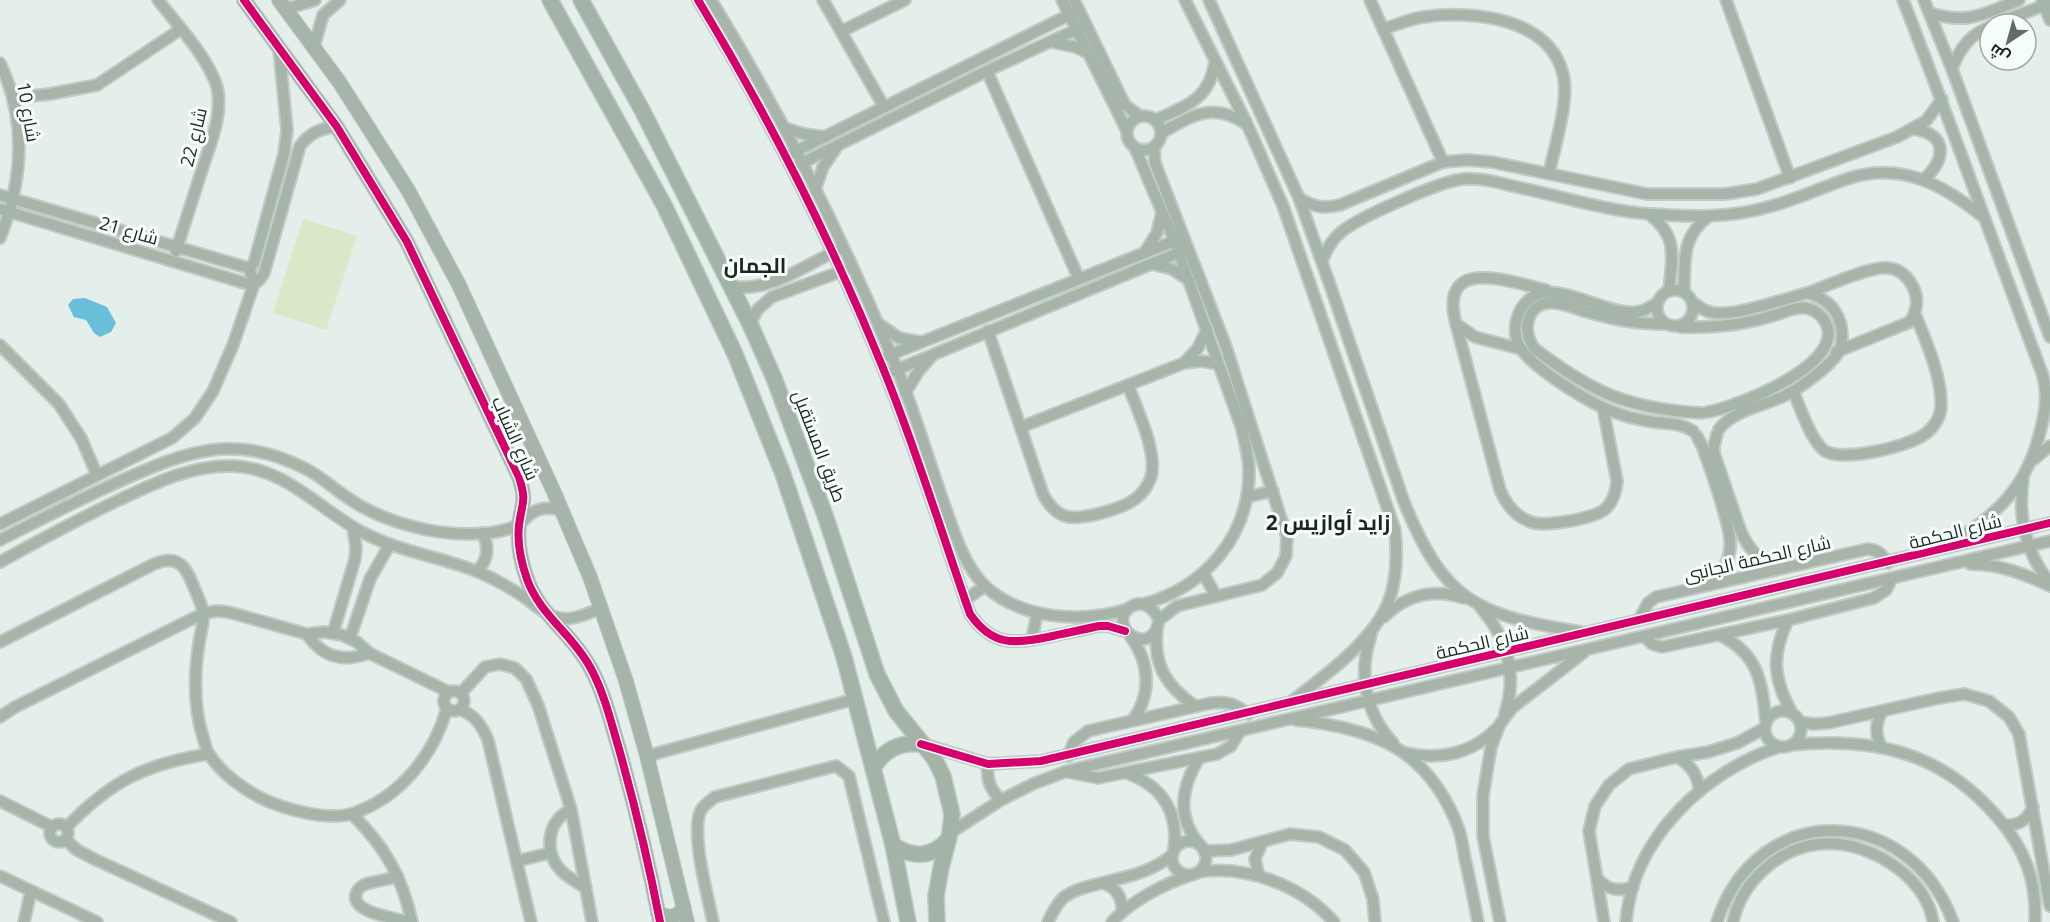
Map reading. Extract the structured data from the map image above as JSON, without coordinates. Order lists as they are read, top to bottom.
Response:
{
  "streets": {
    "main road": ["طريق المستقبل"],
    "street": [
      "شارع 10",
      "شارع 22",
      "شارع 21",
      "شارع الشباب",
      "شارع الحكمة",
      "شارع الحكمة الجانبى"
    ]
  },
  "crossings": [
    ["شارع 10", "شارع 21"],
    ["شارع 22", "شارع 21"],
    ["طريق المستقبل", "شارع الحكمة"],
    ["شارع الحكمة", "شارع الحكمة الجانبى"]
  ],
  "districts": ["الجمان", "زايد أوازيس 2"],
  "north": "bottom left"
}
